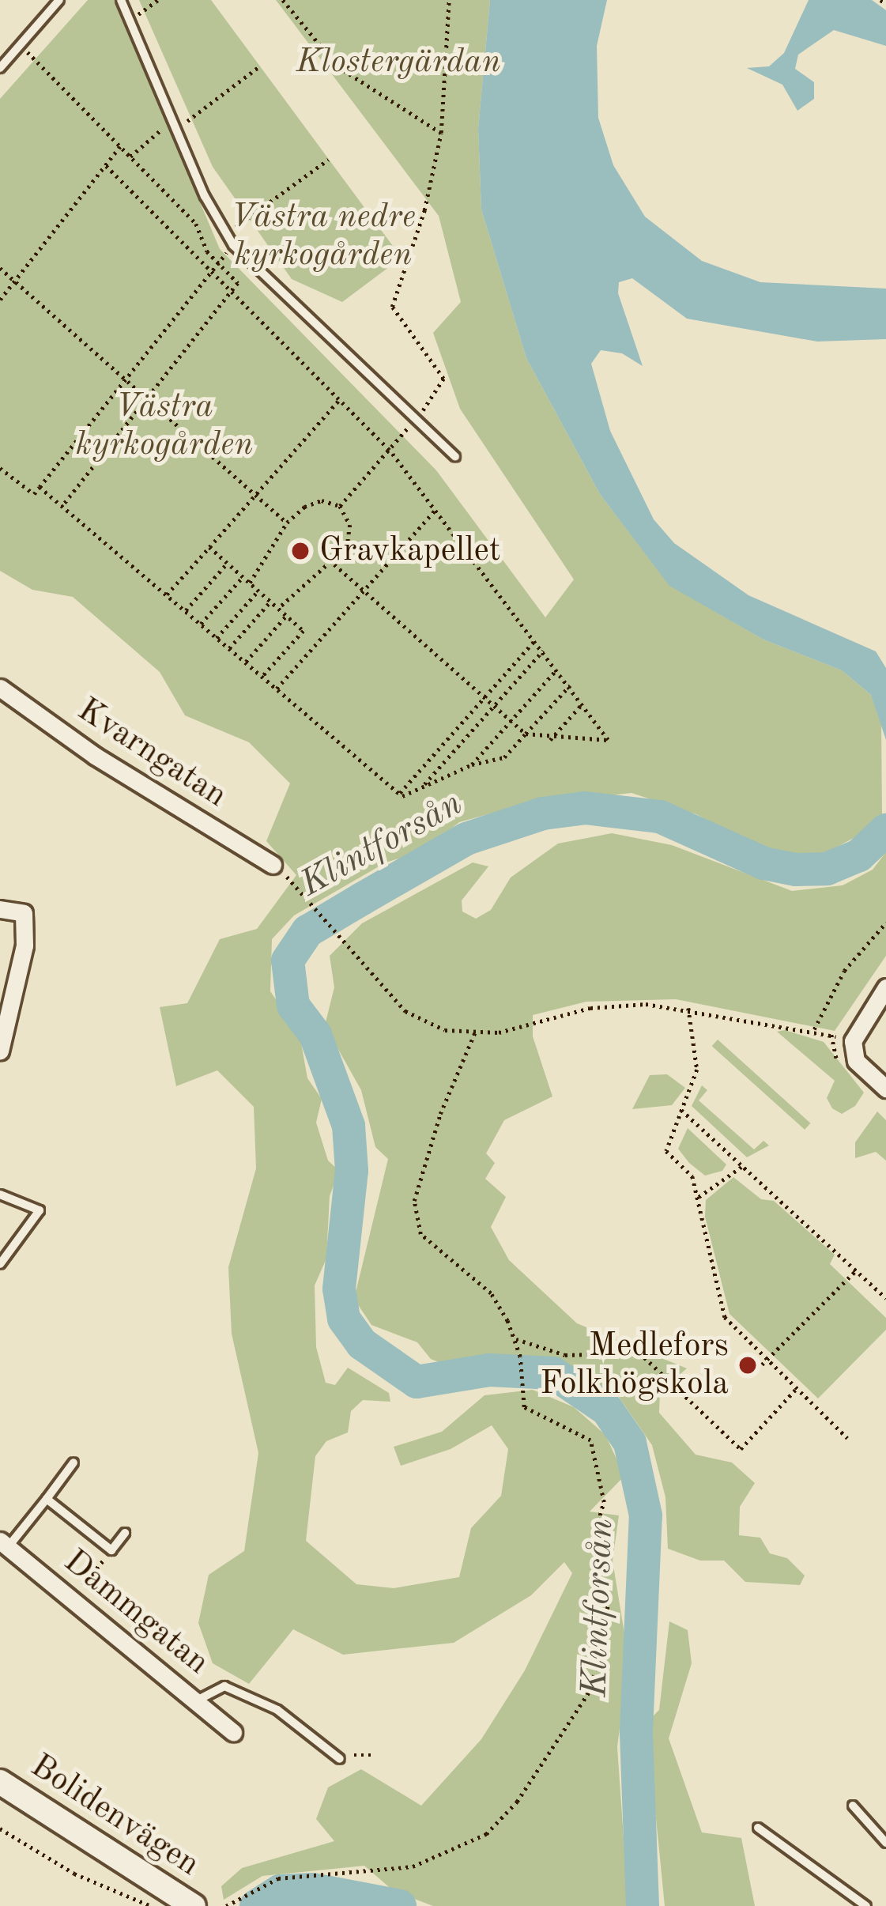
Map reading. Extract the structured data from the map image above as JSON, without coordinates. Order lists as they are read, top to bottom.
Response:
{
  "streets": {
    "main road": ["Bolidenvägen"],
    "street": ["Kvarngatan", "Dammgatan"]
  },
  "water": ["Klintforsån"],
  "parks": ["Klostergärdan", "Västra nedre kyrkogården", "Västra kyrkogården"],
  "places": ["Gravkapellet", "Medlefors Folkhögskola"]
}
